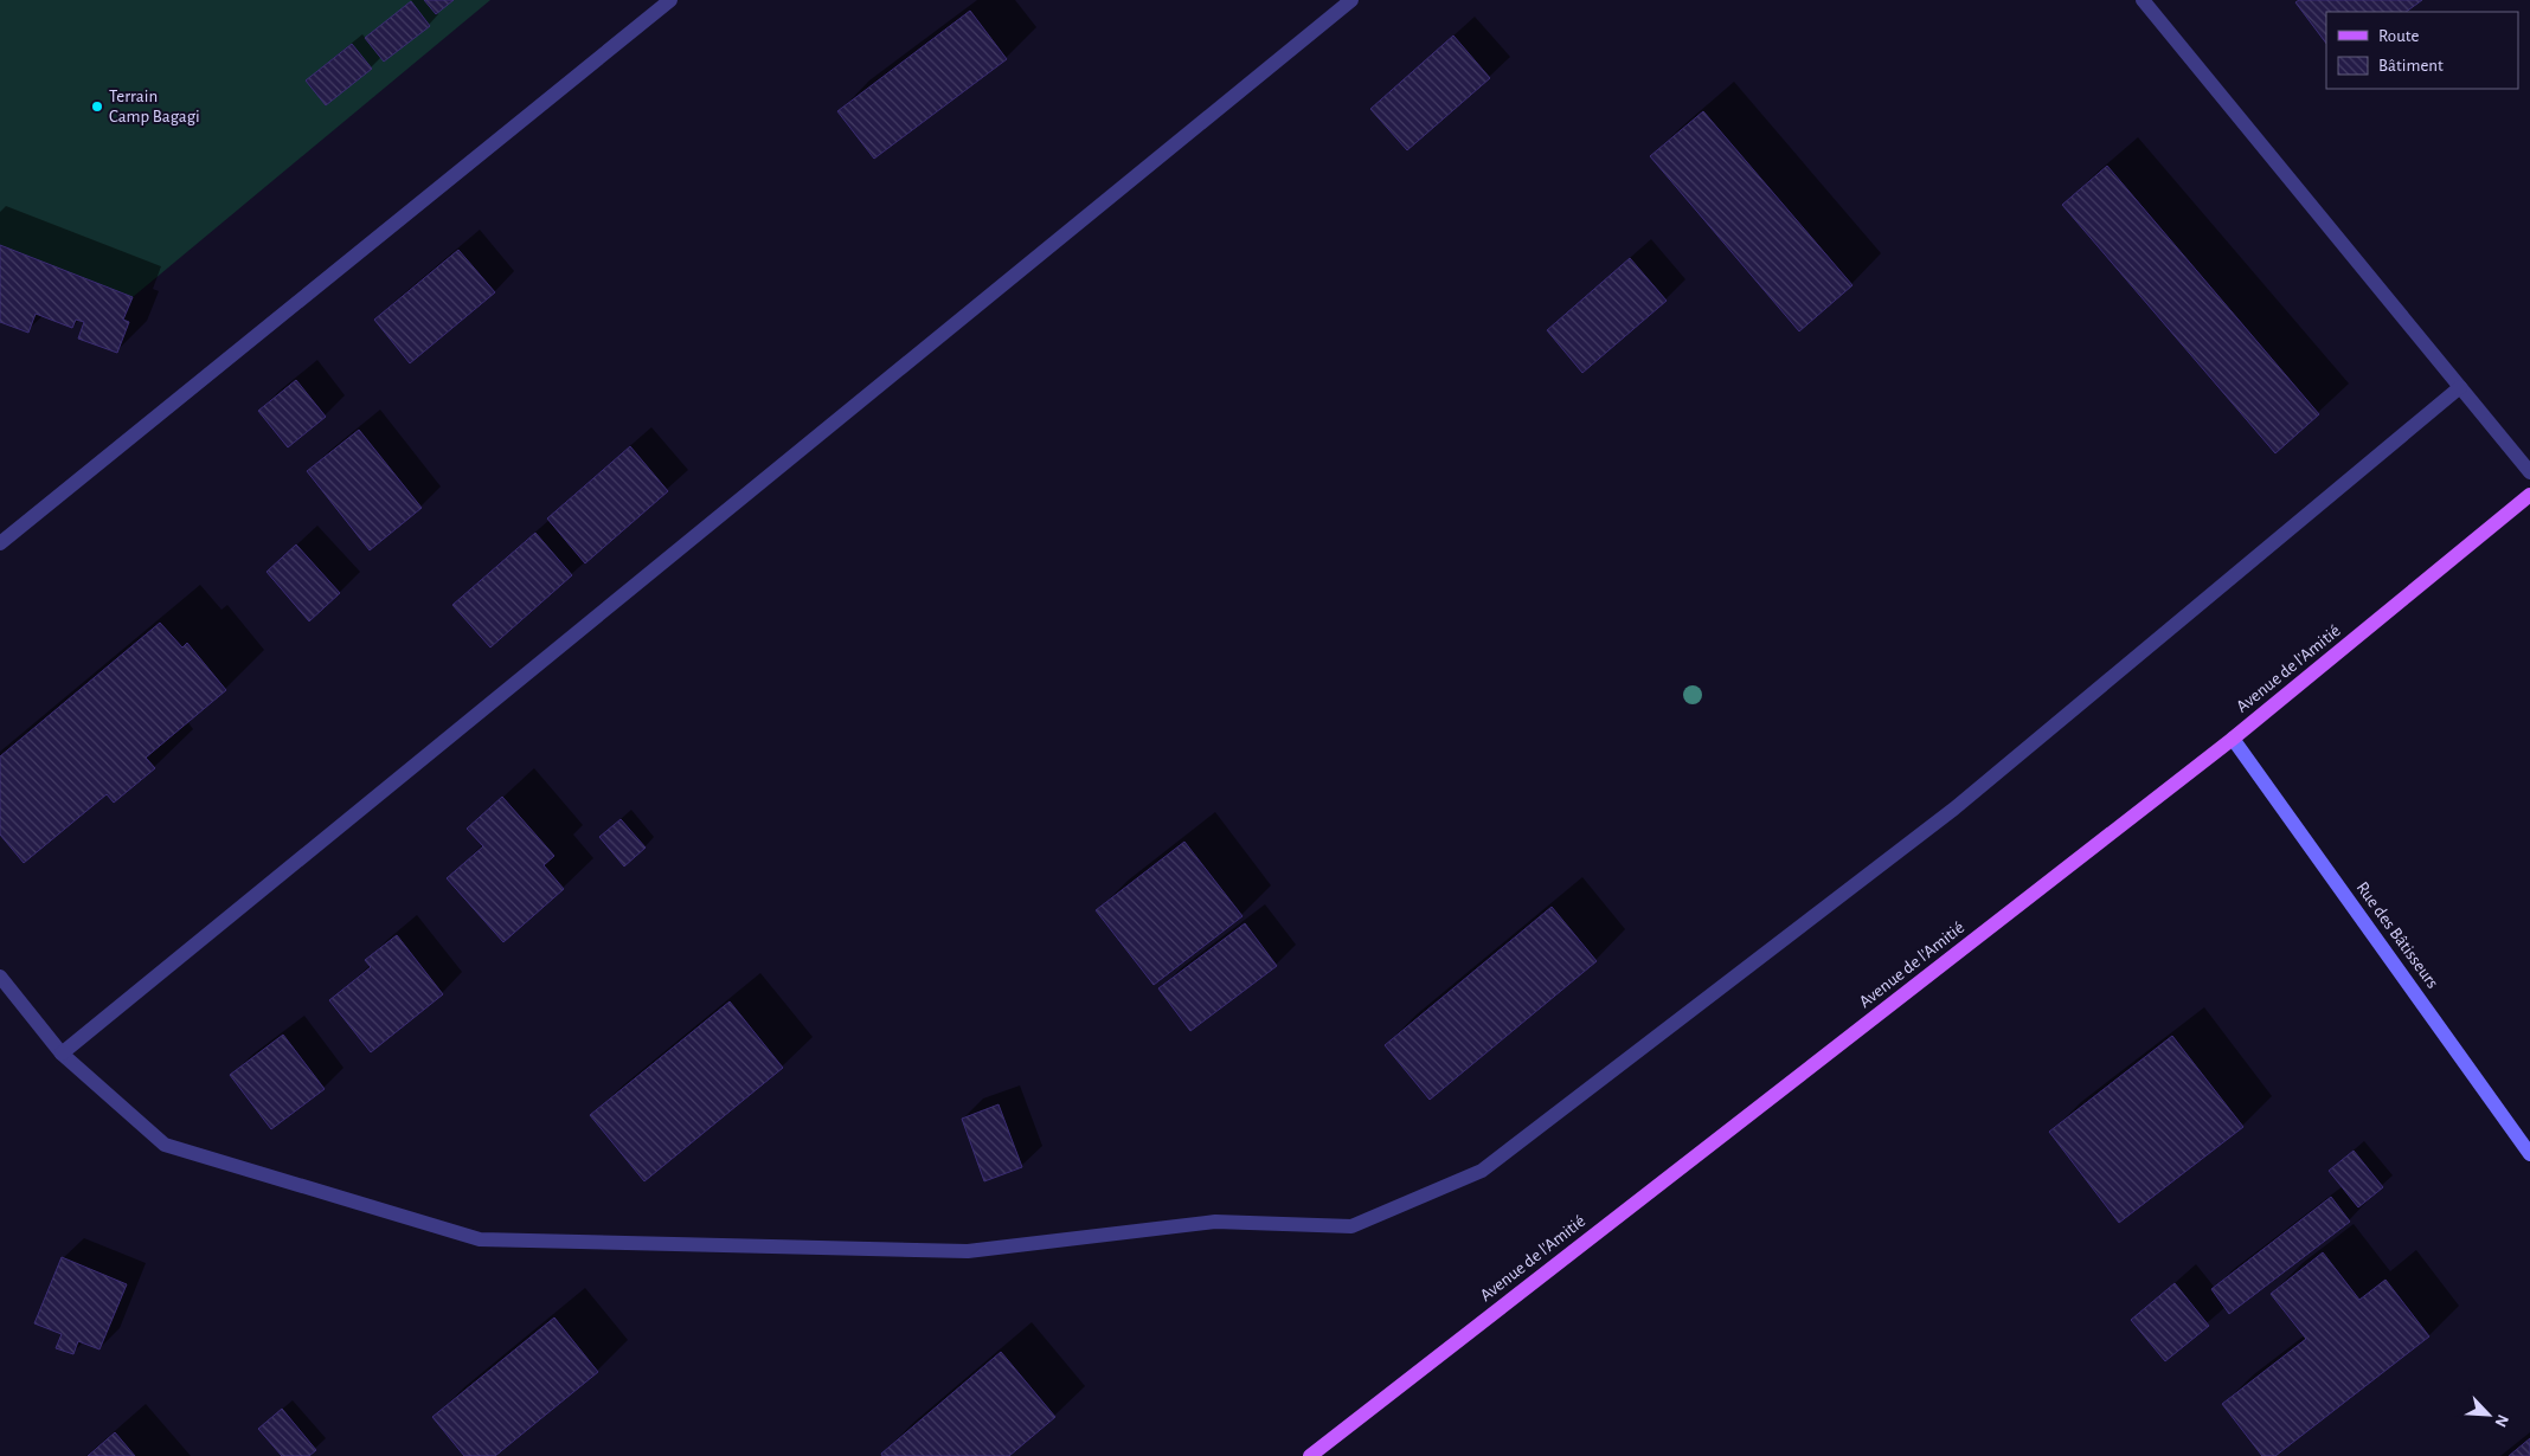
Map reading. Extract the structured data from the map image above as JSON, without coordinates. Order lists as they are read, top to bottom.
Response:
{
  "streets": {
    "main road": ["Avenue de l'Amitié"],
    "street": ["Rue des Bâtisseurs"]
  },
  "crossings": [
    ["Avenue de l'Amitié", "Rue des Bâtisseurs"]
  ],
  "places": ["Terrain Camp Bagagi"],
  "legend": ["Route", "Bâtiment"],
  "north": "bottom right"
}
